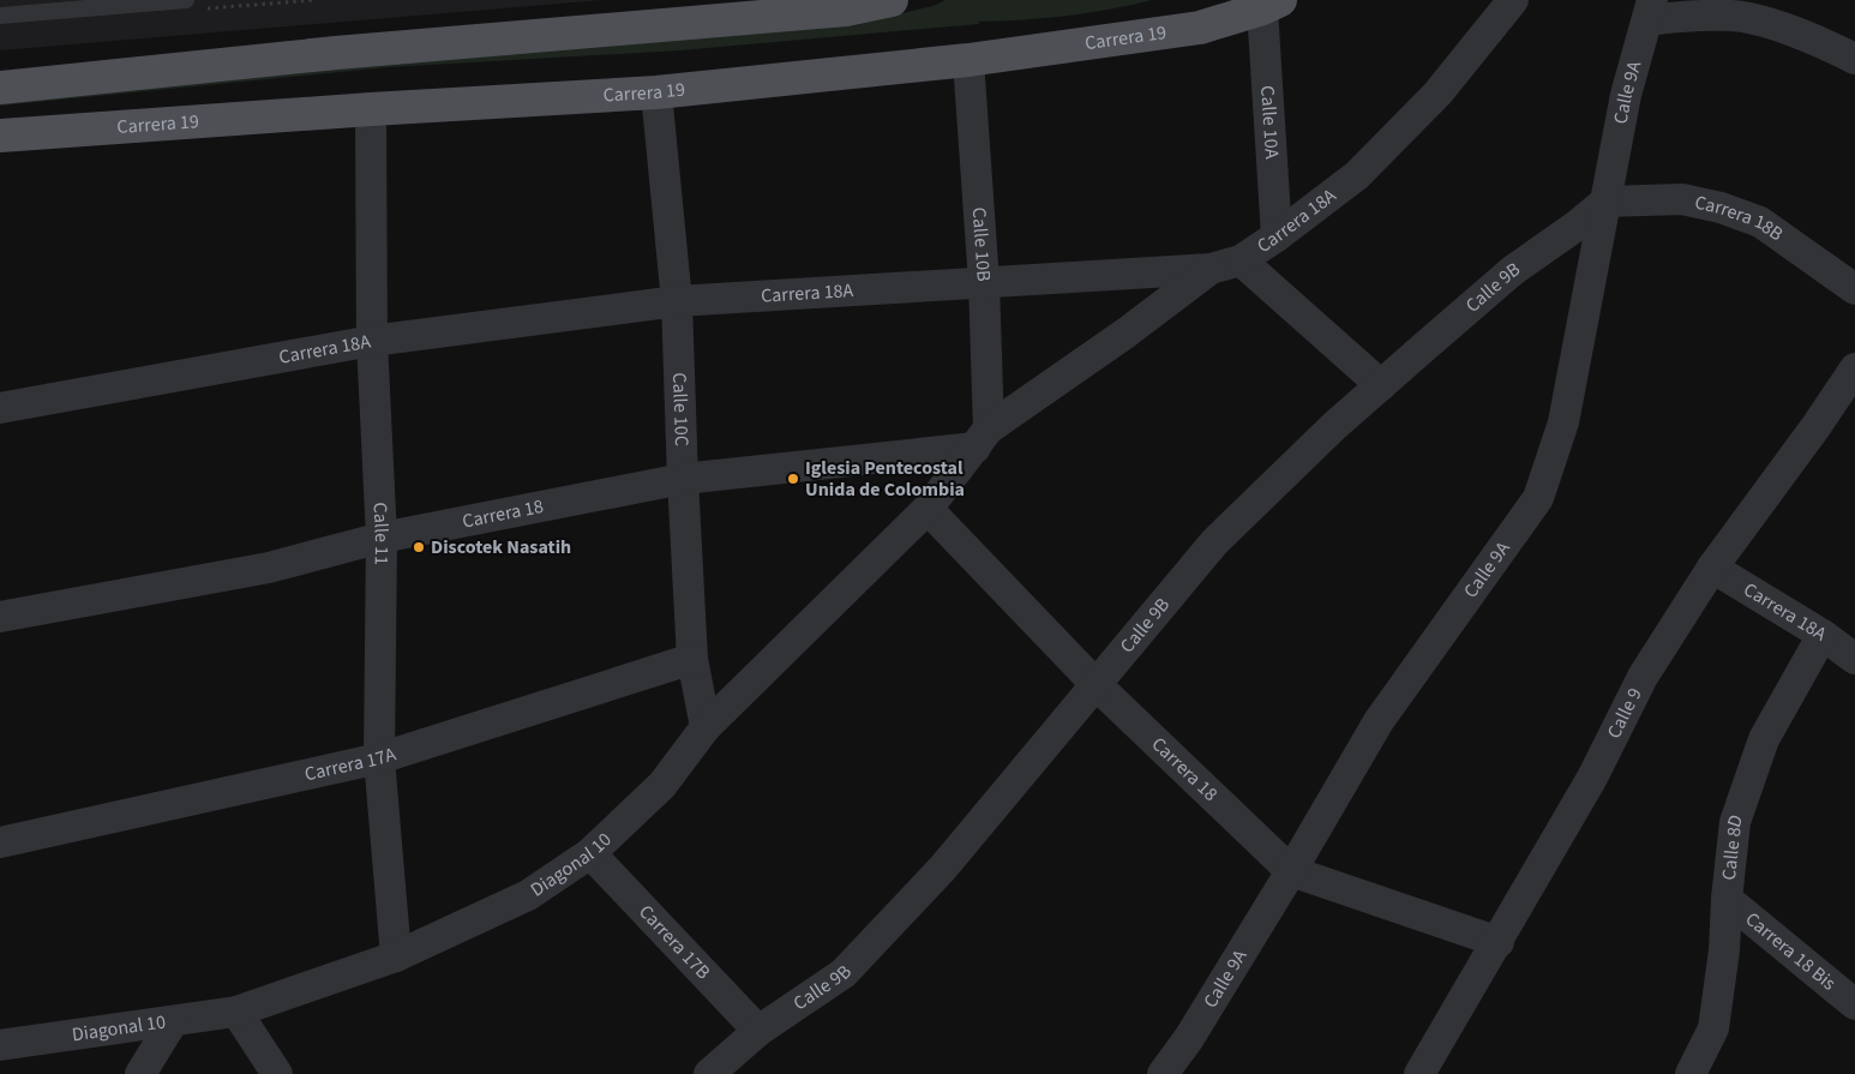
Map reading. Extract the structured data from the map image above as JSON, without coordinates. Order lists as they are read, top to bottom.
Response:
{
  "streets": {
    "main road": ["Carrera 19"],
    "street": [
      "Calle 9A",
      "Calle 10A",
      "Carrera 18A",
      "Carrera 18B",
      "Calle 10B",
      "Calle 9B",
      "Calle 10C",
      "Carrera 18",
      "Calle 11",
      "Calle 9",
      "Carrera 17A",
      "Calle 8D",
      "Diagonal 10",
      "Carrera 17B",
      "Carrera 18 Bis"
    ]
  },
  "crossings": [
    ["Carrera 19", "Calle 10A"],
    ["Carrera 19", "Calle 10B"],
    ["Carrera 19", "Calle 10C"],
    ["Carrera 19", "Calle 11"],
    ["Calle 9A", "Carrera 18B"],
    ["Calle 9A", "Calle 9B"],
    ["Calle 9A", "Carrera 18"],
    ["Calle 10A", "Carrera 18A"],
    ["Carrera 18A", "Calle 10B"],
    ["Carrera 18A", "Calle 10C"],
    ["Carrera 18A", "Carrera 18"],
    ["Carrera 18A", "Calle 11"],
    ["Carrera 18A", "Calle 9"],
    ["Carrera 18A", "Calle 8D"],
    ["Carrera 18B", "Calle 9B"],
    ["Calle 10B", "Carrera 18"],
    ["Calle 10B", "Diagonal 10"],
    ["Calle 9B", "Carrera 18"],
    ["Calle 9B", "Carrera 17B"],
    ["Calle 10C", "Carrera 18"],
    ["Calle 10C", "Carrera 17A"],
    ["Calle 10C", "Diagonal 10"],
    ["Carrera 18", "Calle 11"],
    ["Carrera 18", "Calle 9"],
    ["Carrera 18", "Diagonal 10"],
    ["Calle 11", "Carrera 17A"],
    ["Calle 11", "Diagonal 10"],
    ["Calle 8D", "Carrera 18 Bis"],
    ["Diagonal 10", "Carrera 17B"]
  ],
  "places": ["Iglesia Pentecostal Unida de Colombia", "Discotek Nasatih"]
}
